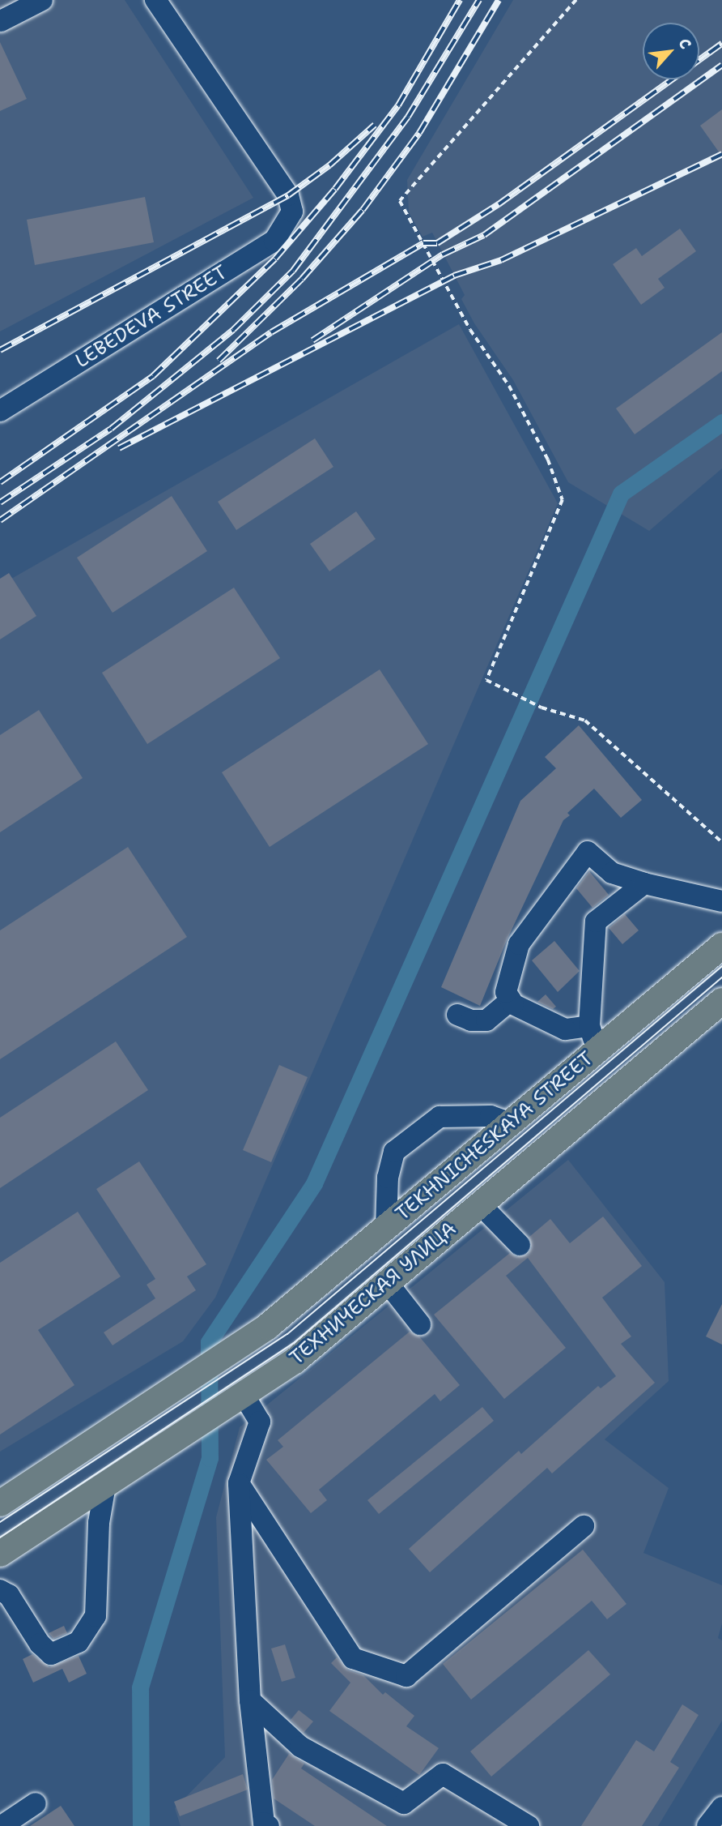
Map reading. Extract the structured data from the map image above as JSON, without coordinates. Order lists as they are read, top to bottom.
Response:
{
  "streets": {
    "main road": ["TEKHNICHESKAYA STREET", "ТЕХНИЧЕСКАЯ УЛИЦА"],
    "street": ["LEBEDEVA STREET"]
  },
  "north": "top right"
}
